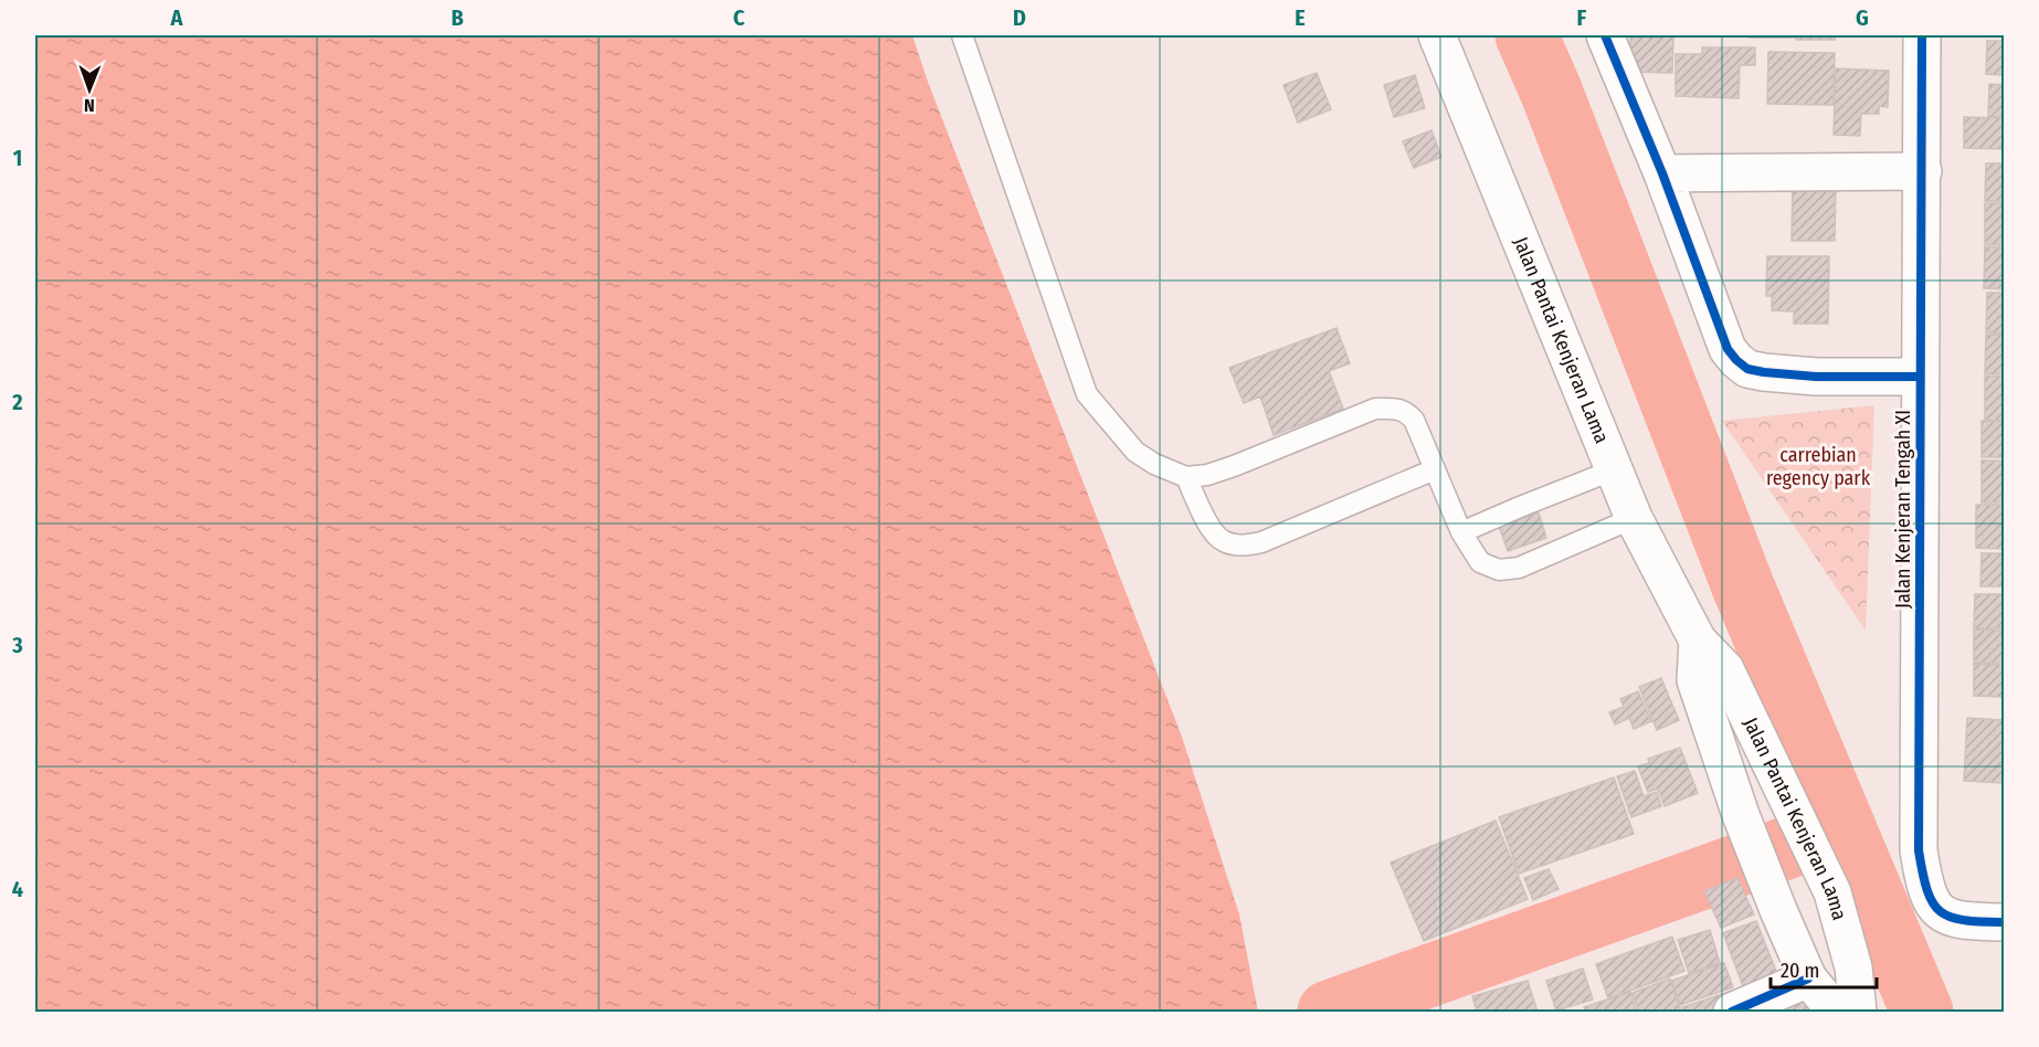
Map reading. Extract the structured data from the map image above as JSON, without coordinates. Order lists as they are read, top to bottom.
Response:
{
  "streets": {
    "street": ["Jalan Pantai Kenjeran Lama", "Jalan Kenjeran Tengah XI"]
  },
  "parks": ["carrebian regency park"],
  "scale_bar": "20 m",
  "north": "bottom",
  "grid": {
    "columns": [
      "A",
      "B",
      "C",
      "D",
      "E",
      "F",
      "G"
    ],
    "rows": [
      "1",
      "2",
      "3",
      "4"
    ]
  }
}
